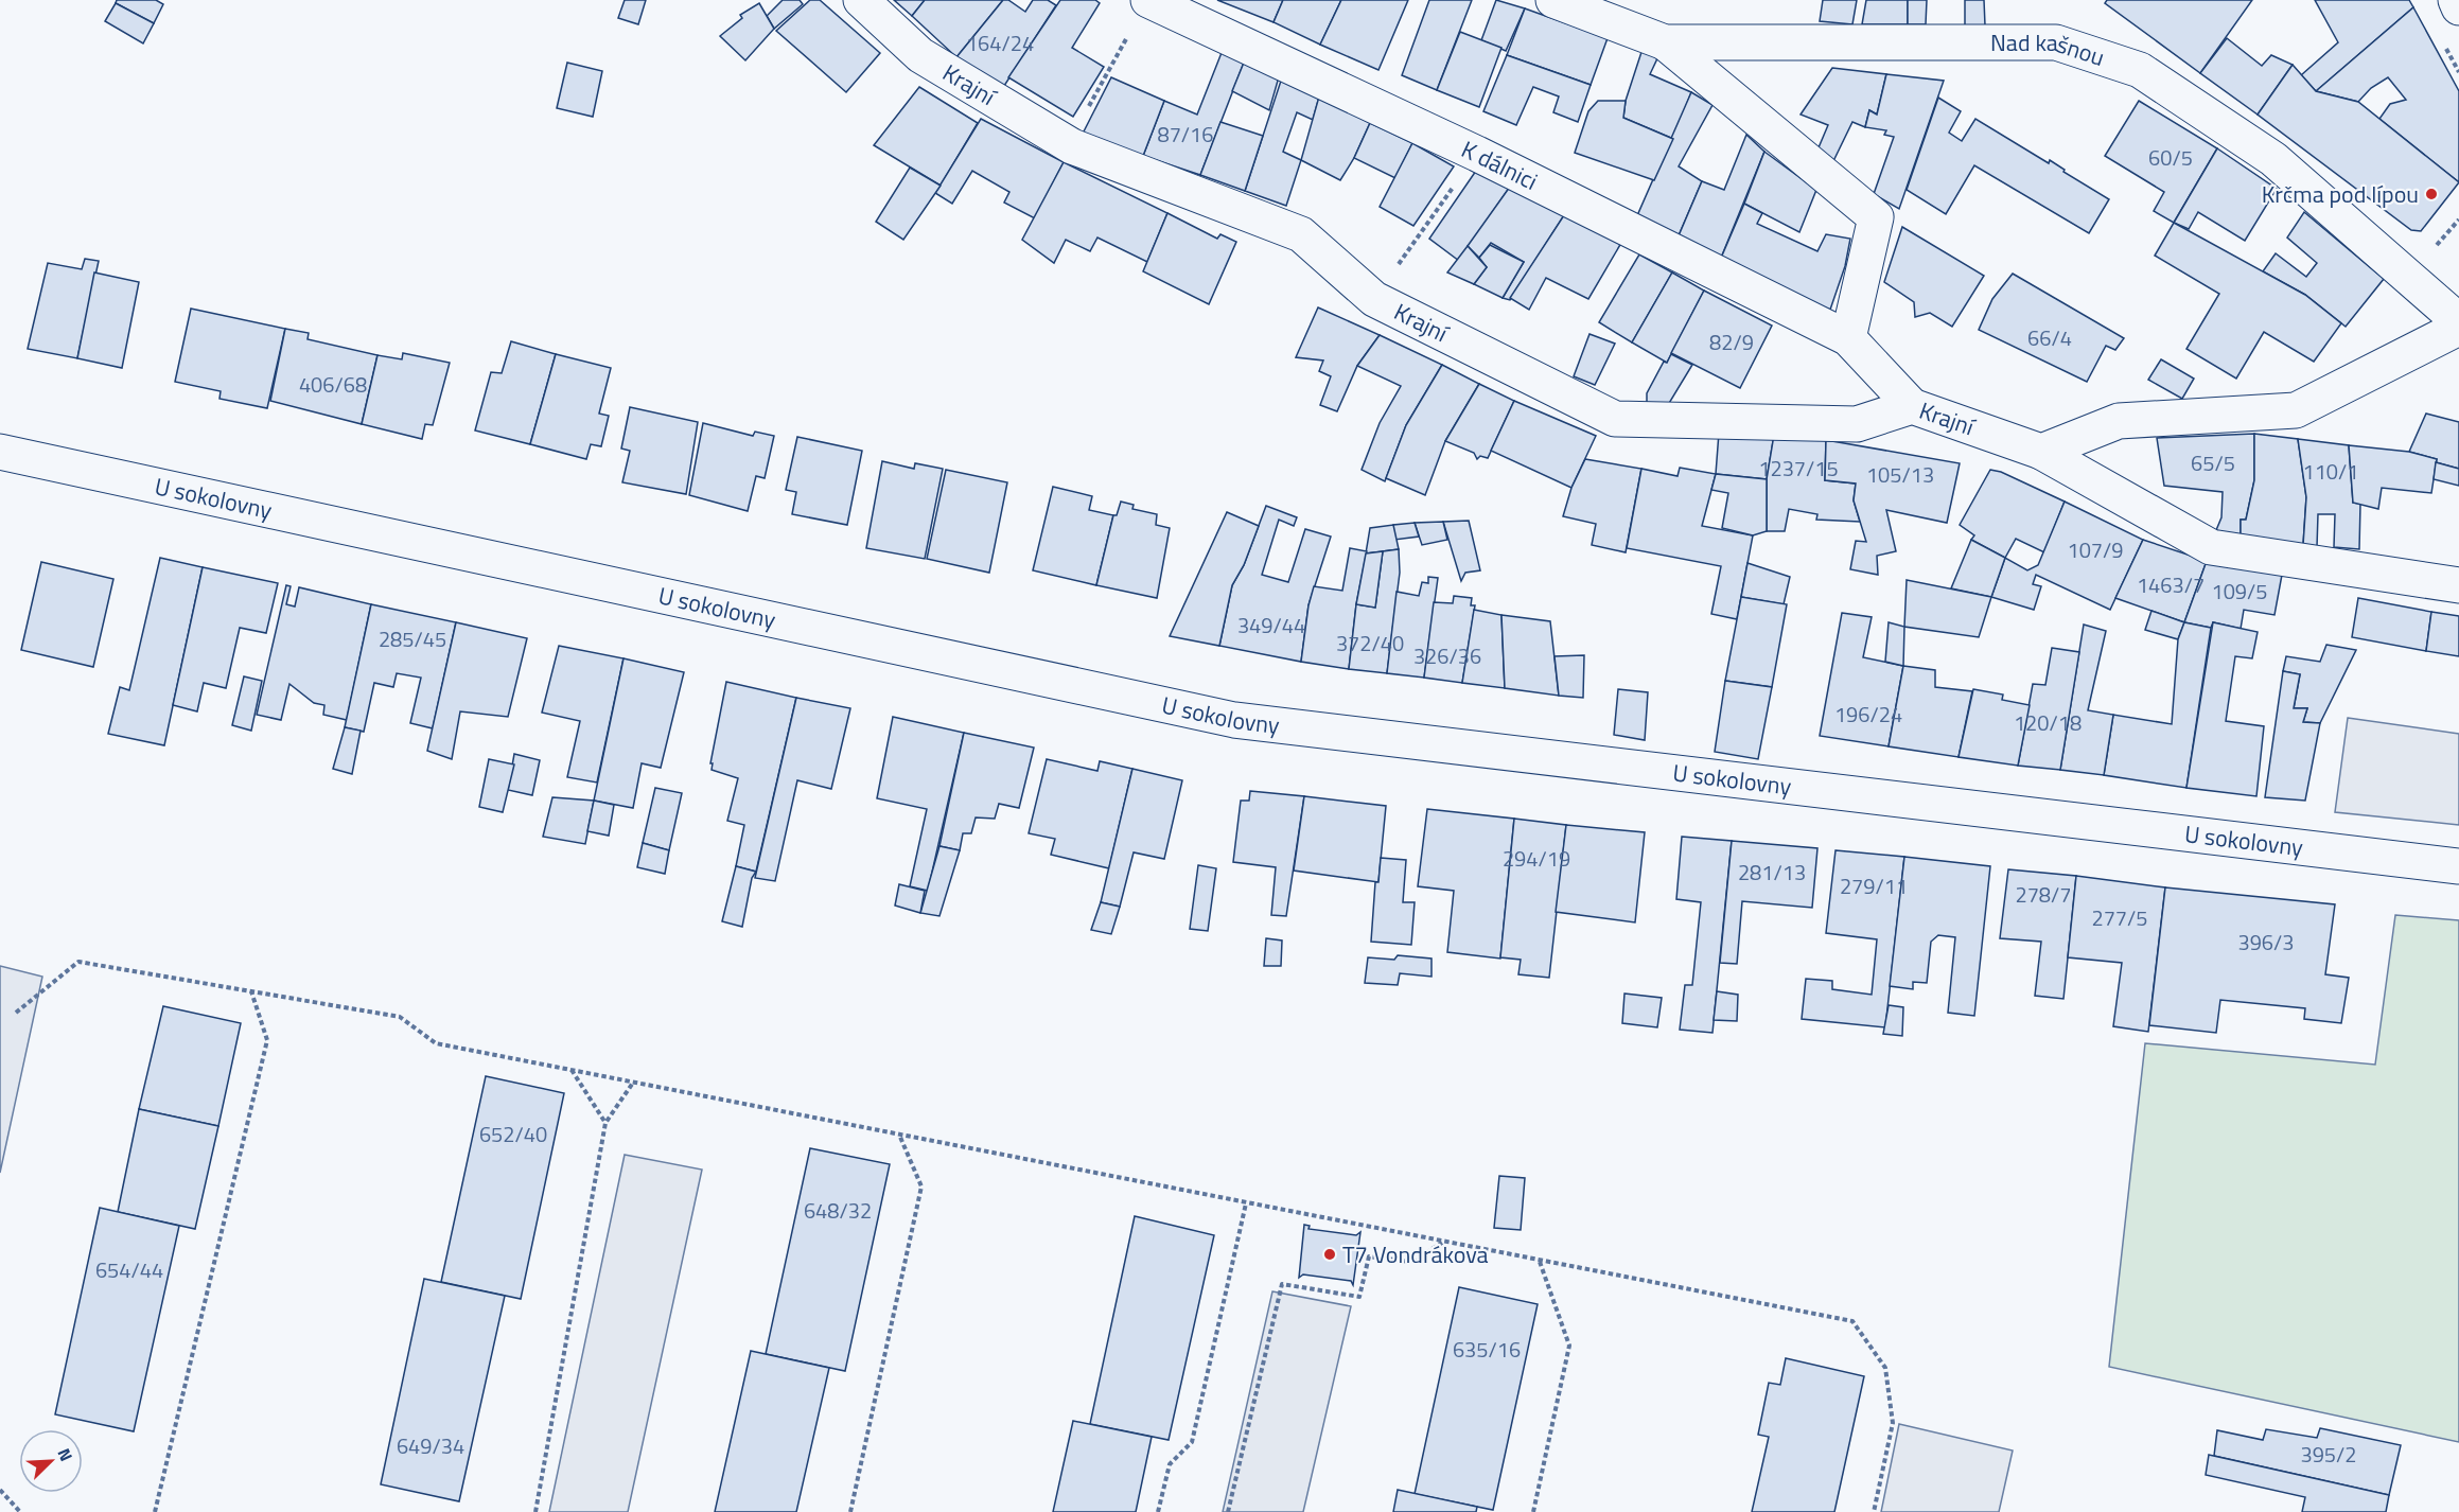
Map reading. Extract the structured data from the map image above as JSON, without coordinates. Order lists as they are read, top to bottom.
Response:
{
  "streets": {
    "street": [
      "Nad kašnou",
      "Krajní",
      "K dálnici",
      "U sokolovny"
    ]
  },
  "crossings": [
    ["Krajní", "K dálnici"]
  ],
  "places": ["Krčma pod lípou", "T7 Vondrákova"],
  "house_numbers": [
    "164/24",
    "87/16",
    "60/5",
    "66/4",
    "82/9",
    "406/68",
    "65/5",
    "1237/15",
    "110/1",
    "105/13",
    "107/9",
    "1463/7",
    "109/5",
    "349/44",
    "285/45",
    "372/40",
    "326/36",
    "196/24",
    "120/18",
    "294/19",
    "281/13",
    "279/11",
    "278/7",
    "277/5",
    "396/3",
    "652/40",
    "648/32",
    "654/44",
    "635/16",
    "649/34",
    "395/2"
  ],
  "north": "top right"
}
